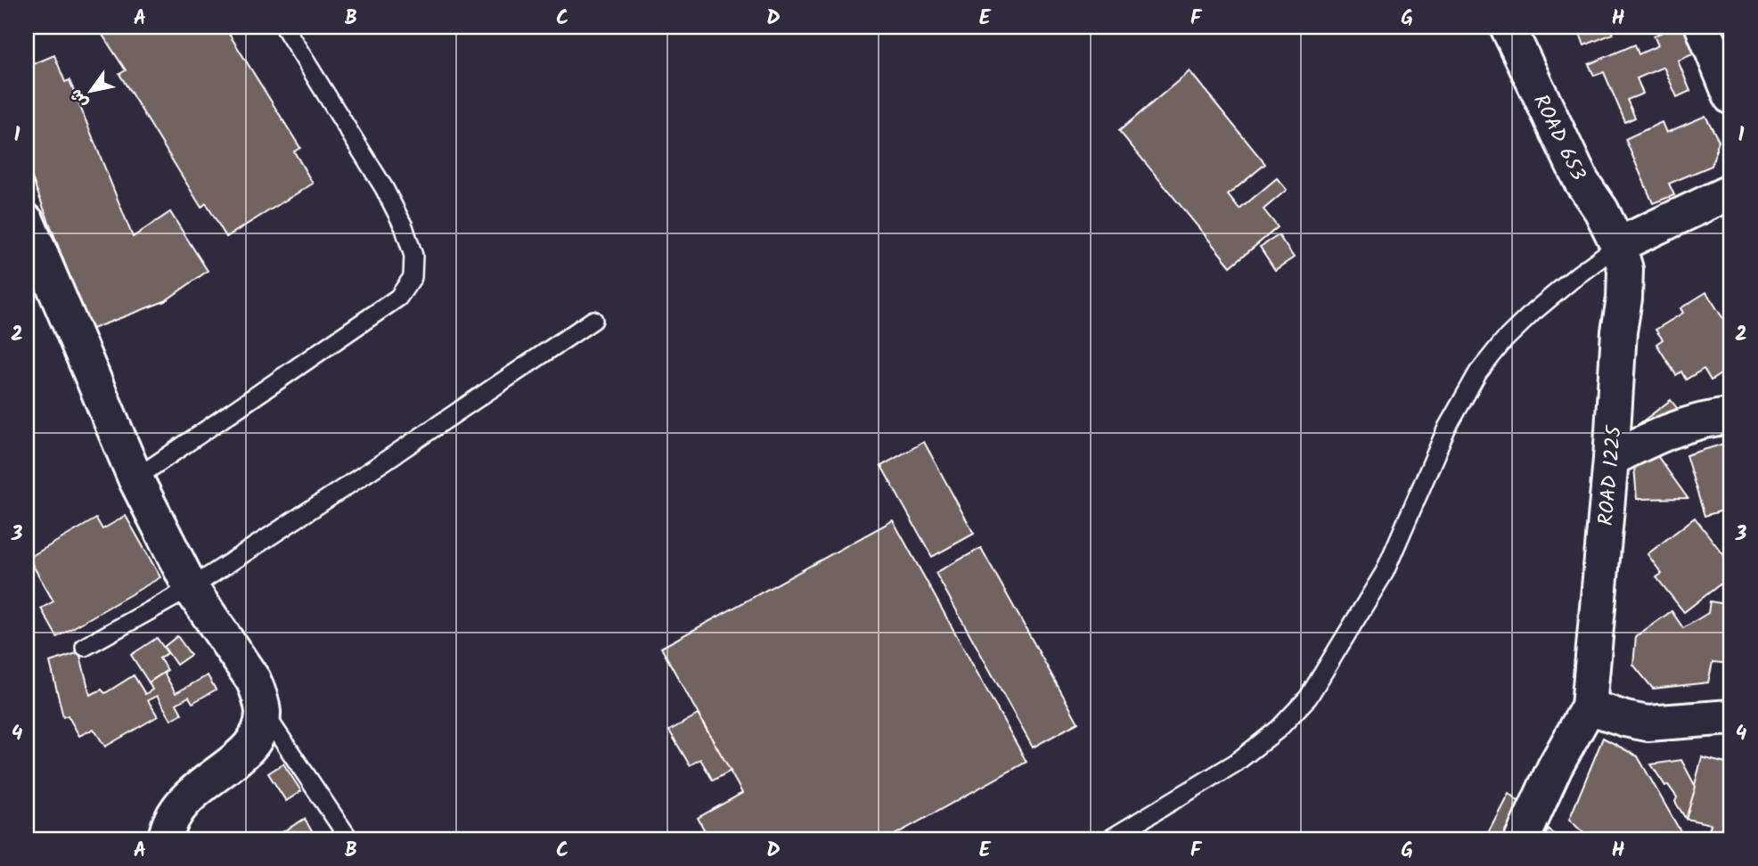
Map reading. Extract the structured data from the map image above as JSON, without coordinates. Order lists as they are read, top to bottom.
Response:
{
  "streets": {
    "street": ["ROAD 653", "ROAD 1225"]
  },
  "crossings": [
    ["ROAD 653", "ROAD 1225"]
  ],
  "north": "bottom left",
  "grid": {
    "columns": [
      "A",
      "B",
      "C",
      "D",
      "E",
      "F",
      "G",
      "H"
    ],
    "rows": [
      "1",
      "2",
      "3",
      "4"
    ]
  }
}
